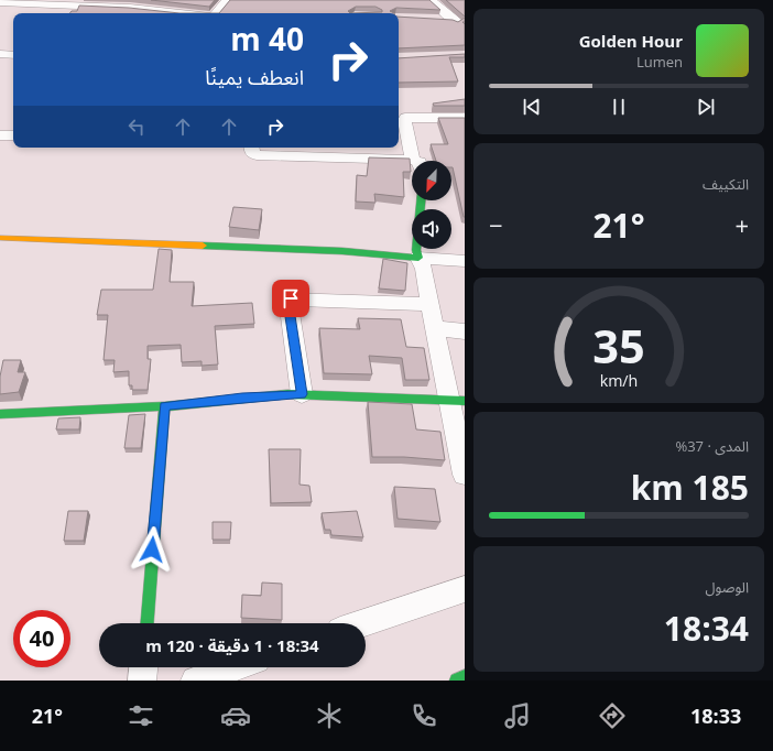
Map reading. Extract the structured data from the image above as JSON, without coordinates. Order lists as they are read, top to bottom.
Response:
{
  "north": "bottom left",
  "page": {
    "turn": ["40 m", "انعطف يمينًا"],
    "song": ["Golden Hour", "Lumen"],
    "tile": [
      "التكييف",
      ["المدى · 37%", "185 km"],
      ["الوصول", "18:34"]
    ],
    "heat": ["−", "21°", "+"],
    "limit": "40",
    "trip": "18:34 · 1 دقيقة · 120 m",
    "tabs": ["18:33", "21°"],
    "gauge": ["35", "km/h"]
  }
}
